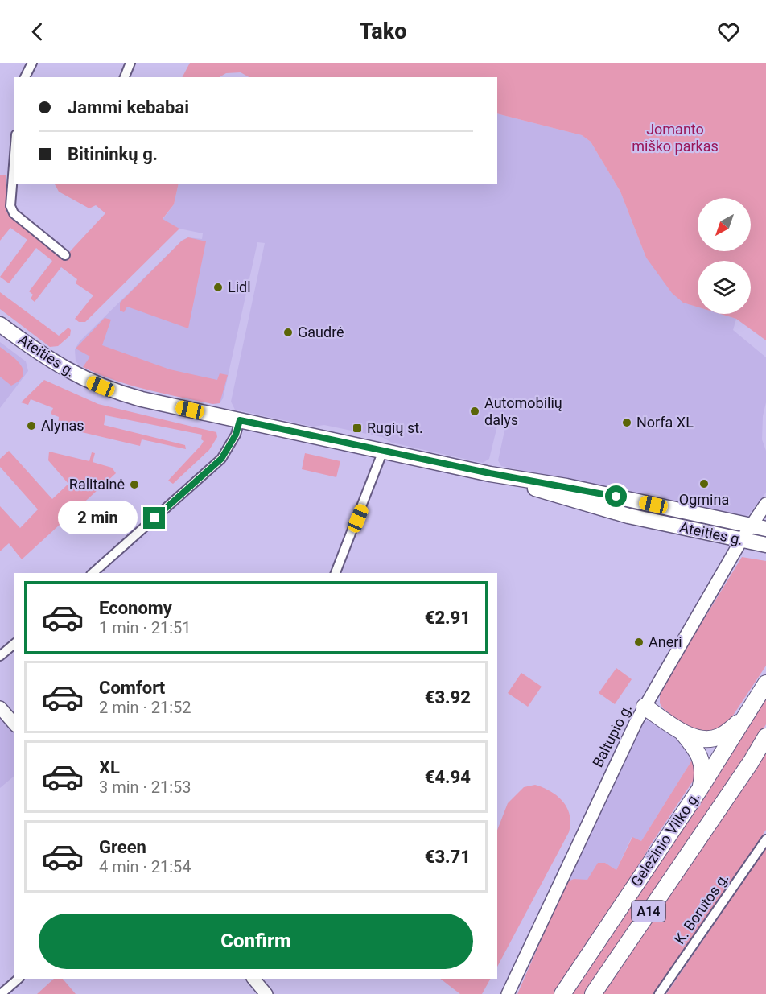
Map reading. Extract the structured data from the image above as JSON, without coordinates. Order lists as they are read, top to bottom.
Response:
{
  "streets": {
    "highway": ["Geležinio Vilko g.", "A14"],
    "main road": ["Ateities g."],
    "street": ["Baltupio g.", "K. Borutos g."]
  },
  "crossings": [
    ["Ateities g.", "Baltupio g."]
  ],
  "parks": ["Jomanto miško parkas"],
  "places": {
    "other": [
      "Lidl",
      "Gaudrė",
      "Automobilių dalys",
      "Norfa XL",
      "Alynas",
      "Ogmina",
      "Ralitainė",
      "Aneri"
    ],
    "transit": ["Rugių st."]
  },
  "north": "bottom left",
  "page": {
    "header": "Tako",
    "banner": ["Jammi kebabai", "Bitininkų g."],
    "bubble": "2 min",
    "list": [
      {
        "name": "Economy",
        "note": "1 min · 21:51",
        "value": "€2.91"
      },
      {
        "name": "Comfort",
        "note": "2 min · 21:52",
        "value": "€3.92"
      },
      {
        "name": "XL",
        "note": "3 min · 21:53",
        "value": "€4.94"
      },
      {
        "name": "Green",
        "note": "4 min · 21:54",
        "value": "€3.71"
      }
    ],
    "buttons": "Confirm"
  }
}
